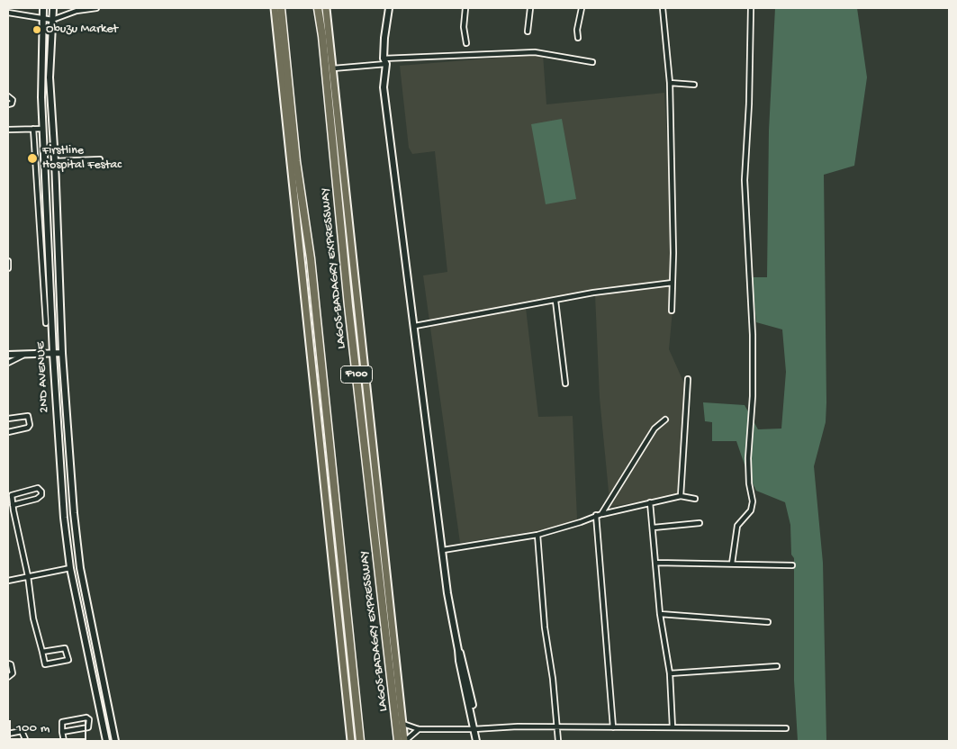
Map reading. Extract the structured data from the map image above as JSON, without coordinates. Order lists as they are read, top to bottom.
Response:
{
  "streets": {
    "highway": ["LAGOS-BADAGRY EXPRESSWAY", "F100"],
    "street": ["2ND AVENUE"]
  },
  "places": ["Obuzu Market", "Firstline Hospital Festac"],
  "scale_bar": "100 m"
}
